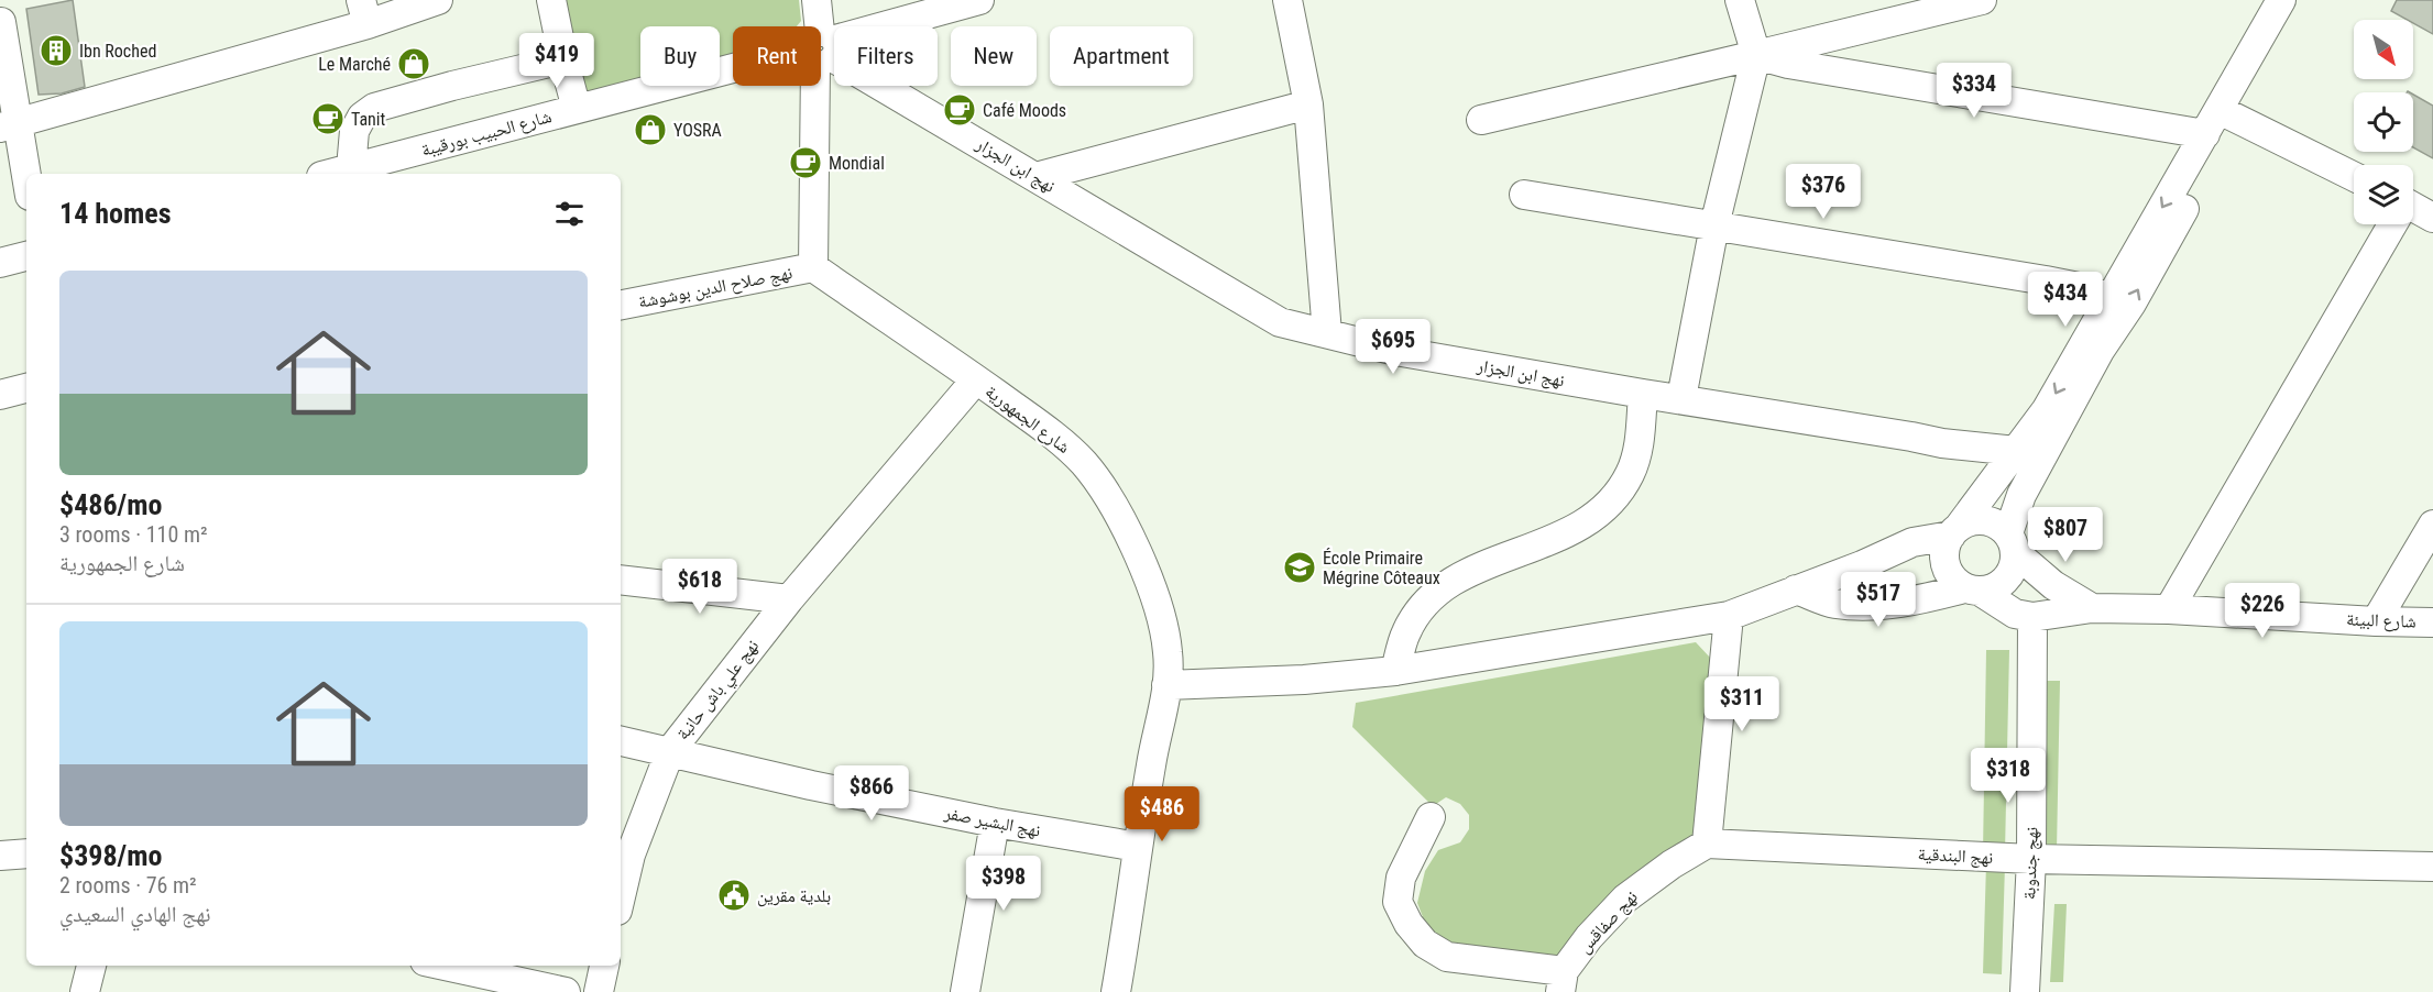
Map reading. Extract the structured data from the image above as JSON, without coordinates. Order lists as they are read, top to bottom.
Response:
{
  "streets": {
    "street": [
      "شارع الحبيب بورقيبة",
      "نهج ابن الجزار",
      "نهج صلاح الدين بوشوشة",
      "شارع الجمهورية",
      "شارع البيئة",
      "نهج علي باش حانبة",
      "نهج البشير صفر",
      "نهج البندقية",
      "نهج جندوبة",
      "نهج صفاقس"
    ]
  },
  "crossings": [
    ["شارع الحبيب بورقيبة", "نهج ابن الجزار"],
    ["نهج صلاح الدين بوشوشة", "شارع الجمهورية"],
    ["شارع الجمهورية", "نهج علي باش حانبة"],
    ["شارع الجمهورية", "نهج البشير صفر"],
    ["شارع البيئة", "نهج جندوبة"],
    ["نهج علي باش حانبة", "نهج البشير صفر"],
    ["نهج البندقية", "نهج جندوبة"],
    ["نهج البندقية", "نهج صفاقس"]
  ],
  "places": {
    "building": ["Ibn Roched"],
    "shop": ["Le Marché", "YOSRA"],
    "cafe": ["Café Moods", "Tanit", "Mondial"],
    "school or university": ["École Primaire Mégrine Côteaux"],
    "public building": ["بلدية مقرين"]
  },
  "north": "bottom right",
  "page": {
    "chip": [
      "Buy",
      "Rent",
      "Filters",
      "New",
      "Apartment"
    ],
    "price": [
      "$419",
      "$334",
      "$376",
      "$434",
      "$695",
      "$807",
      "$618",
      "$517",
      "$226",
      "$311",
      "$318",
      "$866",
      "$486",
      "$398"
    ],
    "heading": "14 homes",
    "list": [
      {
        "name": "$486/mo",
        "note": "3 rooms · 110 m² · شارع الجمهورية"
      },
      {
        "name": "$398/mo",
        "note": "2 rooms · 76 m² · نهج الهادي السعيدي"
      }
    ]
  }
}
